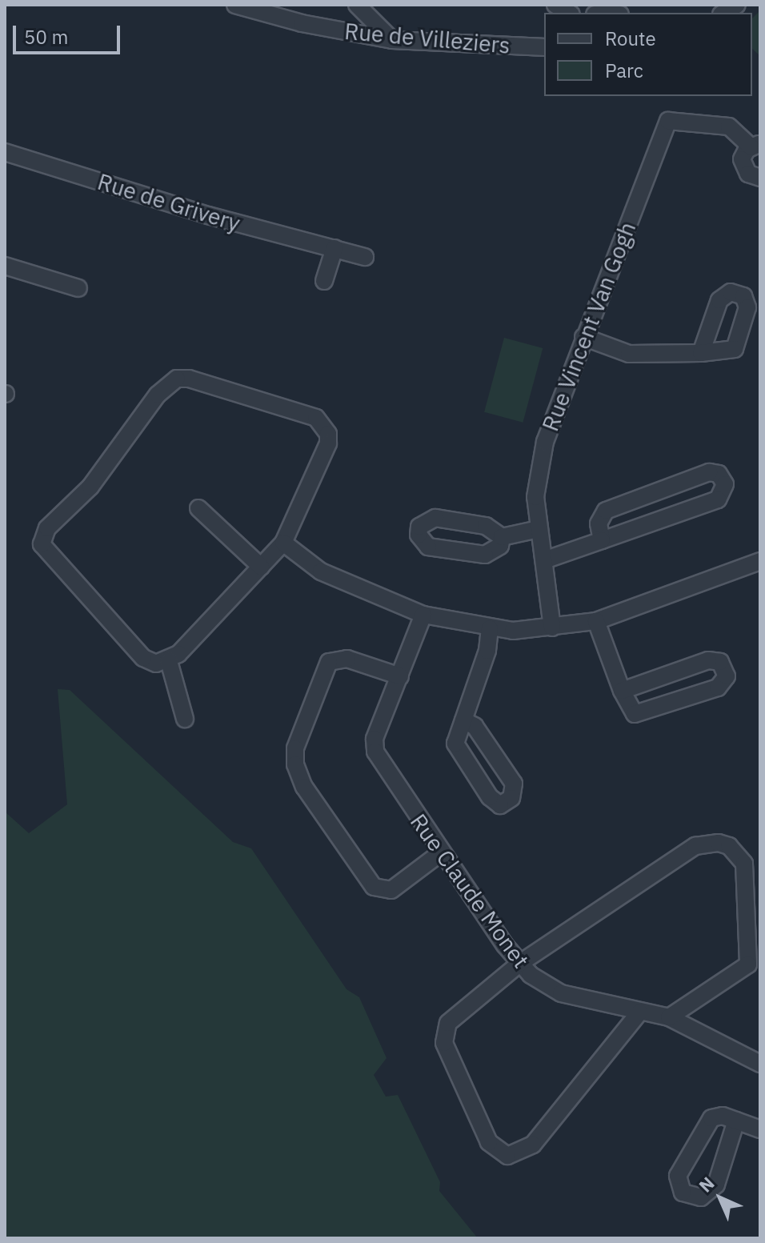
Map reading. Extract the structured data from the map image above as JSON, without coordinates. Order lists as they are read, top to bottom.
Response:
{
  "streets": {
    "street": [
      "Rue de Villeziers",
      "Rue de Grivery",
      "Rue Vincent Van Gogh",
      "Rue Claude Monet"
    ]
  },
  "legend": ["Route", "Parc"],
  "scale_bar": "50 m",
  "north": "top left"
}
